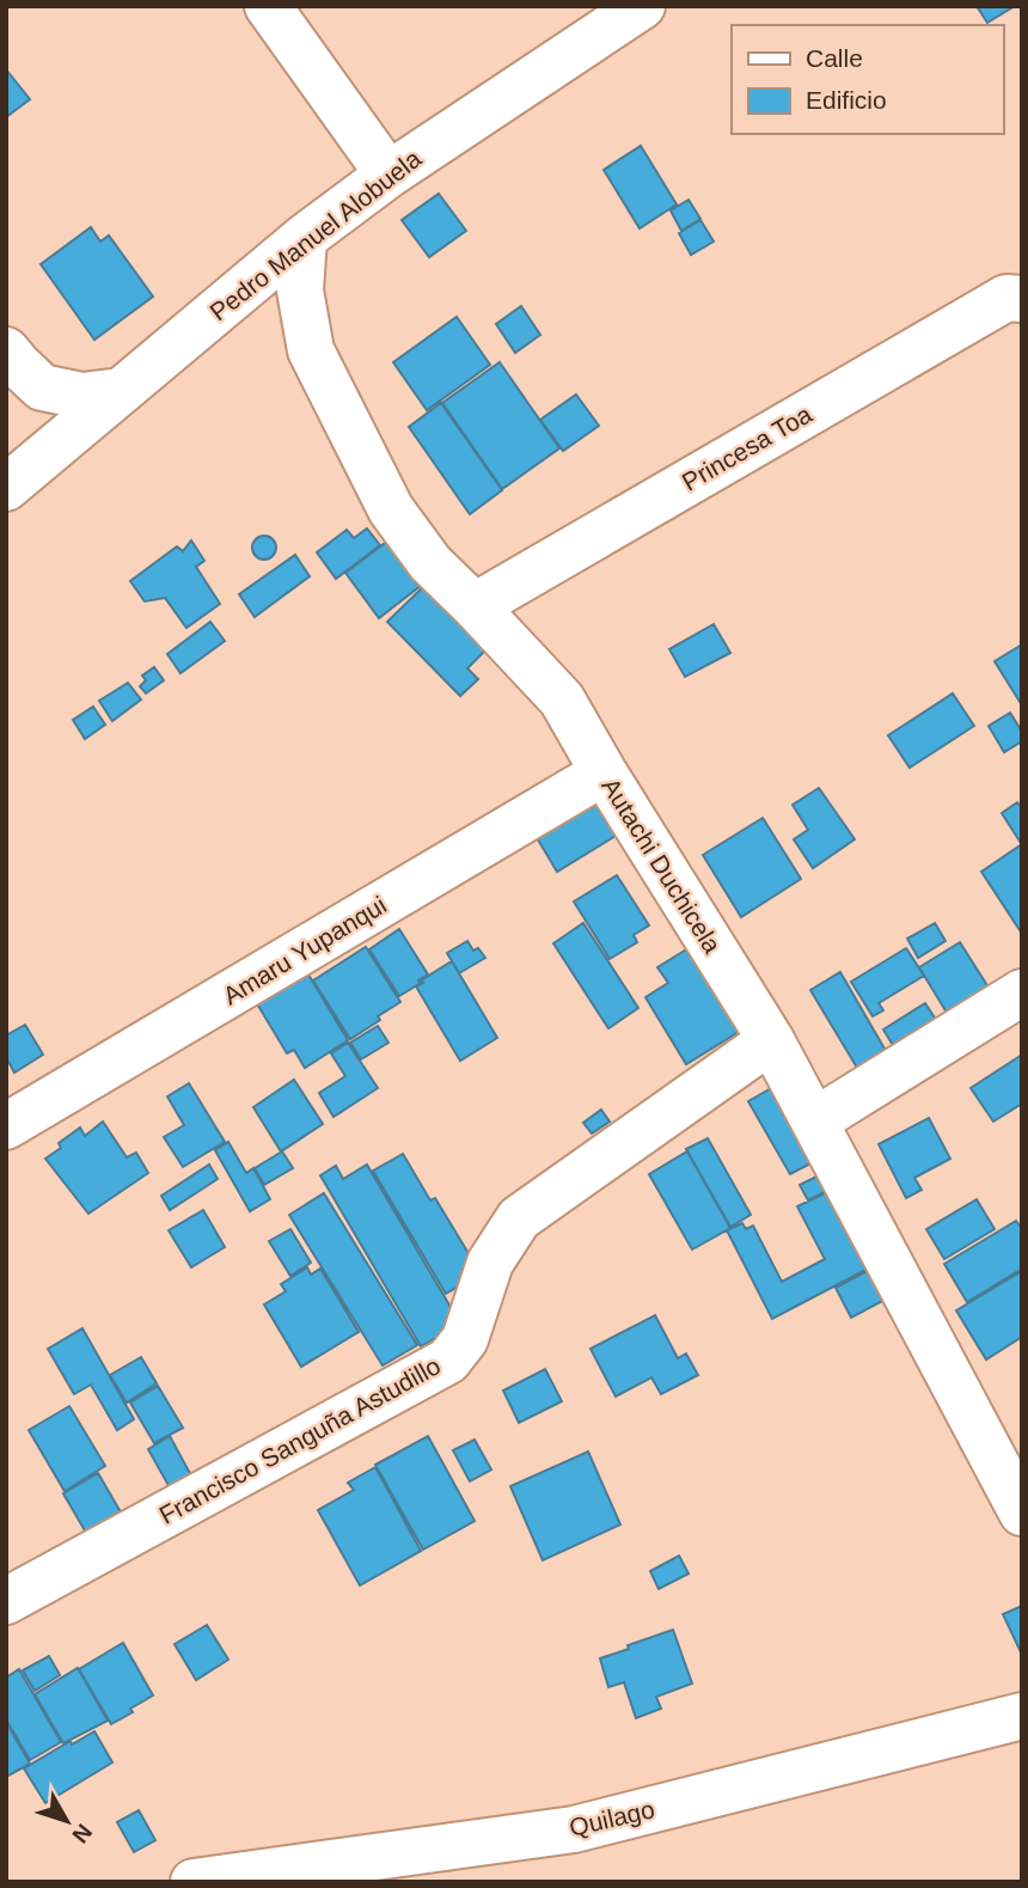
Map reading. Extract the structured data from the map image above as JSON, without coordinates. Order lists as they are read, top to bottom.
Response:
{
  "streets": {
    "street": [
      "Pedro Manuel Alobuela",
      "Princesa Toa",
      "Autachi Duchicela",
      "Amaru Yupanqui",
      "Francisco Sanguña Astudillo",
      "Quilago"
    ]
  },
  "crossings": [
    ["Pedro Manuel Alobuela", "Autachi Duchicela"],
    ["Princesa Toa", "Autachi Duchicela"],
    ["Autachi Duchicela", "Amaru Yupanqui"],
    ["Autachi Duchicela", "Francisco Sanguña Astudillo"]
  ],
  "legend": ["Calle", "Edificio"],
  "north": "bottom right"
}
